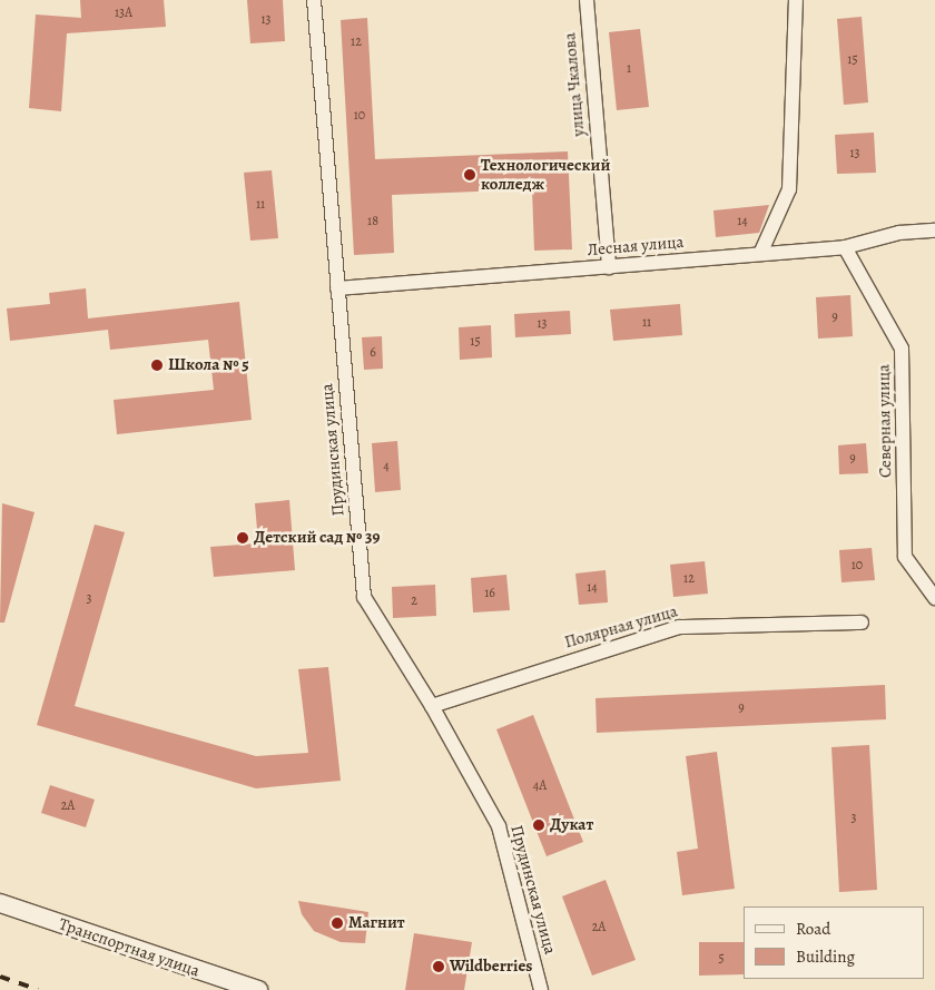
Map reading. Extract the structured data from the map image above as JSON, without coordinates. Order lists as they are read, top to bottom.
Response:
{
  "streets": {
    "street": [
      "улица Чкалова",
      "Лесная улица",
      "Северная улица",
      "Прудинская улица",
      "Полярная улица",
      "Транспортная улица"
    ]
  },
  "crossings": [
    ["улица Чкалова", "Лесная улица"],
    ["Лесная улица", "Северная улица"],
    ["Лесная улица", "Прудинская улица"],
    ["Прудинская улица", "Полярная улица"]
  ],
  "places": [
    "Технологический колледж",
    "Школа № 5",
    "Детский сад № 39",
    "Дукат",
    "Магнит",
    "Wildberries"
  ],
  "house_numbers": [
    "13А",
    "13",
    "12",
    "15",
    "1",
    "10",
    "13",
    "11",
    "18",
    "14",
    "9",
    "11",
    "13",
    "15",
    "6",
    "9",
    "4",
    "10",
    "12",
    "14",
    "16",
    "3",
    "2",
    "9",
    "4А",
    "2А",
    "3",
    "2А",
    "5"
  ],
  "legend": ["Road", "Building"]
}
